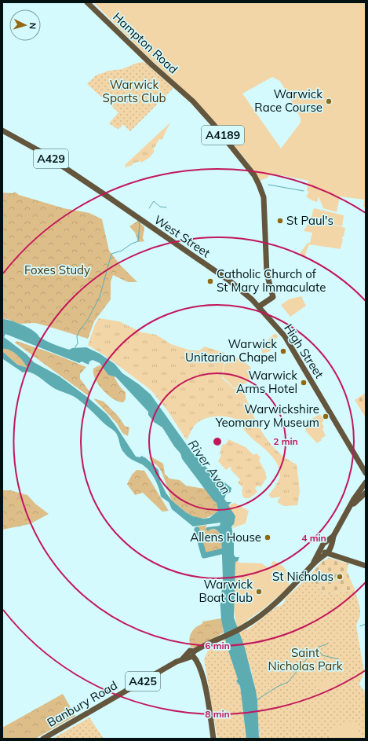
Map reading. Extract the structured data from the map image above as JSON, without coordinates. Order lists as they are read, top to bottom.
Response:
{
  "streets": {
    "main road": [
      "Hampton Road",
      "A4189",
      "A429",
      "West Street",
      "High Street",
      "A425",
      "Banbury Road"
    ]
  },
  "crossings": [
    ["Hampton Road", "West Street"],
    ["Hampton Road", "High Street"],
    ["West Street", "High Street"]
  ],
  "water": ["River Avon"],
  "parks": ["Warwick Sports Club", "Foxes Study", "Saint Nicholas Park"],
  "places": [
    "Warwick Race Course",
    "St Paul's",
    "Catholic Church of St Mary Immaculate",
    "Warwick Unitarian Chapel",
    "Warwick Arms Hotel",
    "Warwickshire Yeomanry Museum",
    "Allens House",
    "St Nicholas",
    "Warwick Boat Club"
  ],
  "north": "right",
  "rings": [
    "2 min",
    "4 min",
    "6 min",
    "8 min"
  ]
}
